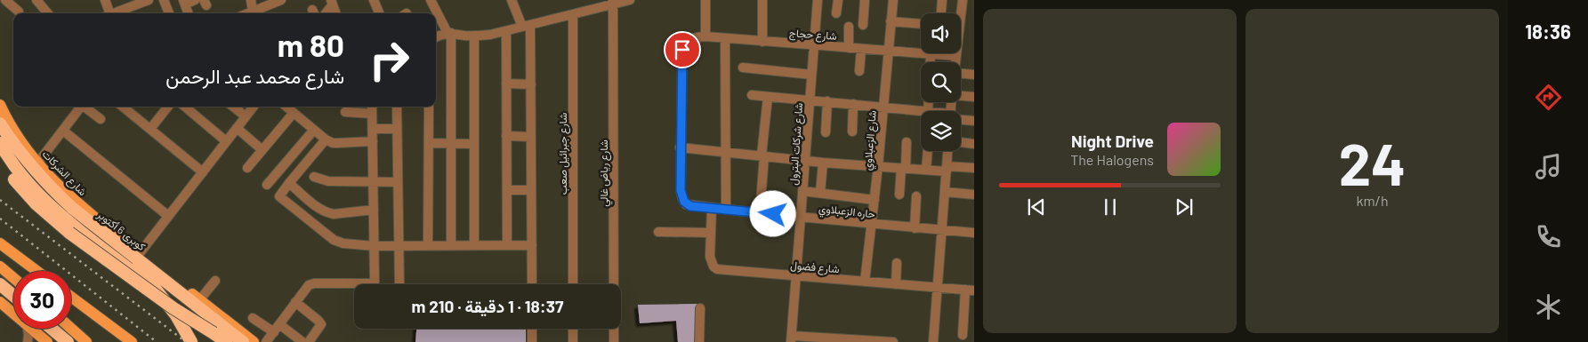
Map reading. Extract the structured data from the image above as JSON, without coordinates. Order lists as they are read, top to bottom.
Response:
{
  "streets": {
    "highway": ["كوبرى 6 أكتوبر"],
    "main road": ["شارع الشركات"],
    "street": [
      "شارع حجاج",
      "شارع الزعبلاوي",
      "شارع شركات البترول",
      "شارع جبرائيل صعب",
      "شارع رياض غالي",
      "حاره الزعبلاوي",
      "شارع فضول"
    ]
  },
  "crossings": [
    ["شارع حجاج", "شارع الزعبلاوي"],
    ["شارع حجاج", "شارع شركات البترول"],
    ["شارع الزعبلاوي", "حاره الزعبلاوي"],
    ["شارع الزعبلاوي", "شارع فضول"],
    ["شارع شركات البترول", "حاره الزعبلاوي"],
    ["شارع شركات البترول", "شارع فضول"],
    ["شارع الشركات", "كوبرى 6 أكتوبر"],
    ["حاره الزعبلاوي", "شارع فضول"]
  ],
  "page": {
    "tabs": "18:36",
    "tile": ["24", "km/h"],
    "turn": ["80 m", "شارع محمد عبد الرحمن"],
    "song": ["Night Drive", "The Halogens"],
    "limit": "30",
    "trip": "18:37 · 1 دقيقة · 210 m"
  }
}
